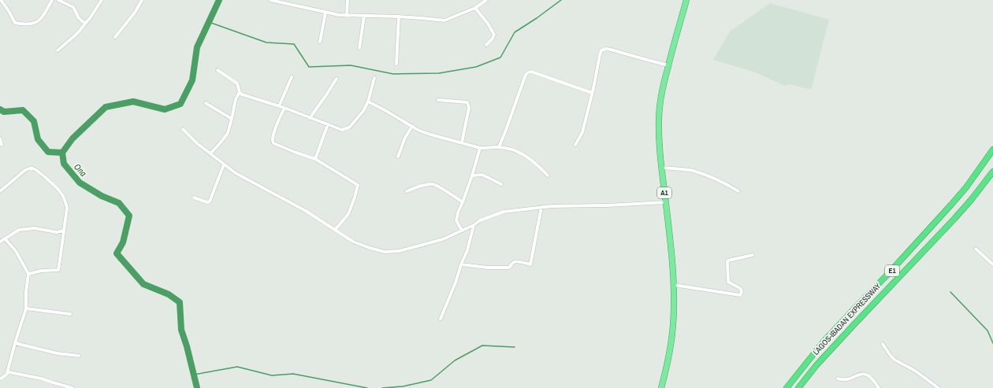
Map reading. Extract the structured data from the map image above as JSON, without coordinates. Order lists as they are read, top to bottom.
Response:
{
  "streets": {
    "highway": ["A1", "E1", "LAGOS-IBADAN EXPRESSWAY"]
  },
  "water": ["Ona"]
}
